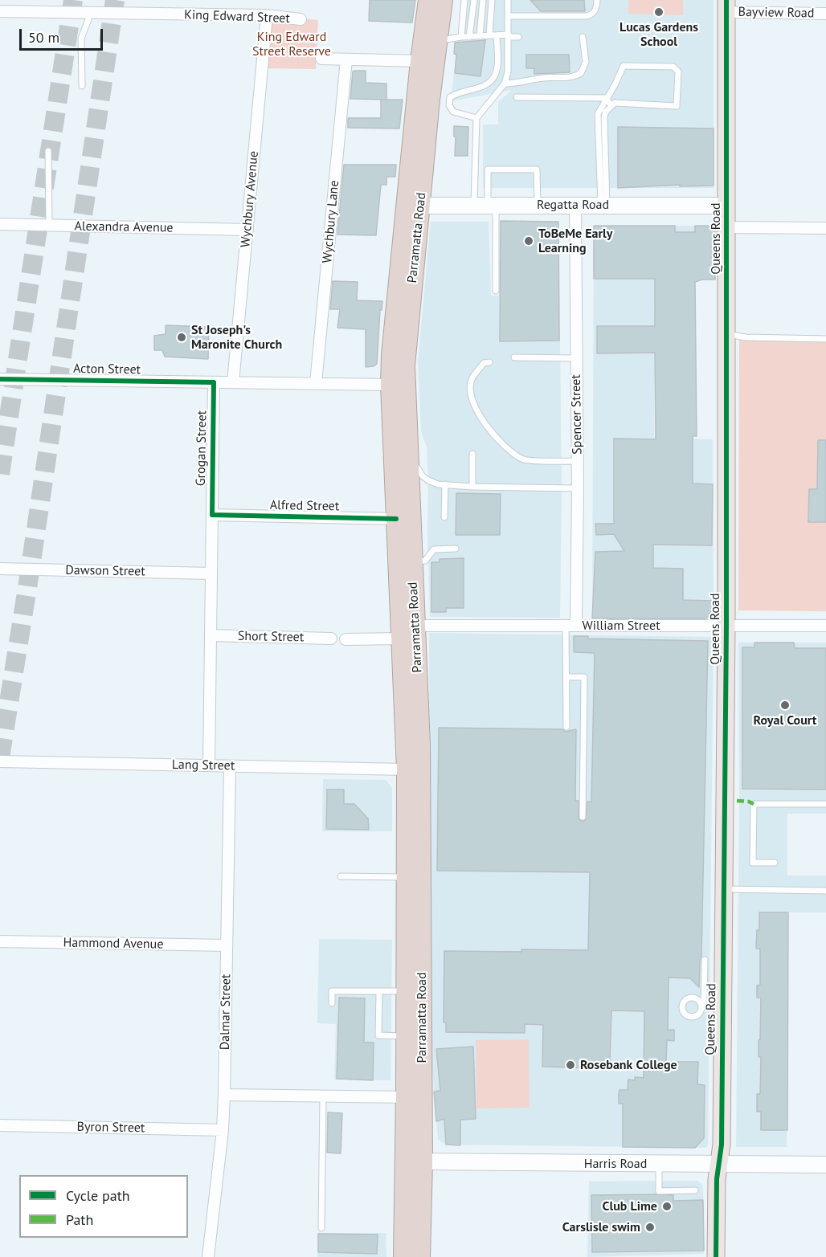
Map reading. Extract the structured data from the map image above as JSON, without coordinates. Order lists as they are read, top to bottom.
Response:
{
  "streets": {
    "highway": ["Parramatta Road"],
    "main road": ["Regatta Road", "Queens Road", "Harris Road"],
    "street": [
      "Bayview Road",
      "King Edward Street",
      "Wychbury Avenue",
      "Wychbury Lane",
      "Alexandra Avenue",
      "Acton Street",
      "Spencer Street",
      "Grogan Street",
      "Alfred Street",
      "Dawson Street",
      "William Street",
      "Short Street",
      "Lang Street",
      "Hammond Avenue",
      "Dalmar Street",
      "Byron Street"
    ]
  },
  "crossings": [
    ["Bayview Road", "Queens Road"],
    ["King Edward Street", "Wychbury Avenue"],
    ["Wychbury Avenue", "Alexandra Avenue"],
    ["Wychbury Avenue", "Acton Street"],
    ["Regatta Road", "Parramatta Road"],
    ["Regatta Road", "Queens Road"],
    ["Regatta Road", "Spencer Street"],
    ["Wychbury Lane", "Acton Street"],
    ["Parramatta Road", "Acton Street"],
    ["Parramatta Road", "Alfred Street"],
    ["Parramatta Road", "William Street"],
    ["Parramatta Road", "Lang Street"],
    ["Parramatta Road", "Harris Road"],
    ["Queens Road", "William Street"],
    ["Queens Road", "Harris Road"],
    ["Acton Street", "Grogan Street"],
    ["Spencer Street", "William Street"],
    ["Grogan Street", "Alfred Street"],
    ["Grogan Street", "Dawson Street"],
    ["Grogan Street", "Short Street"],
    ["Grogan Street", "Lang Street"],
    ["Lang Street", "Dalmar Street"],
    ["Hammond Avenue", "Dalmar Street"],
    ["Dalmar Street", "Byron Street"]
  ],
  "parks": ["King Edward Street Reserve"],
  "places": [
    "Lucas Gardens School",
    "ToBeMe Early Learning",
    "St Joseph's Maronite Church",
    "Royal Court",
    "Rosebank College",
    "Club Lime",
    "Carslisle swim"
  ],
  "legend": ["Cycle path", "Path"],
  "scale_bar": "50 m"
}
